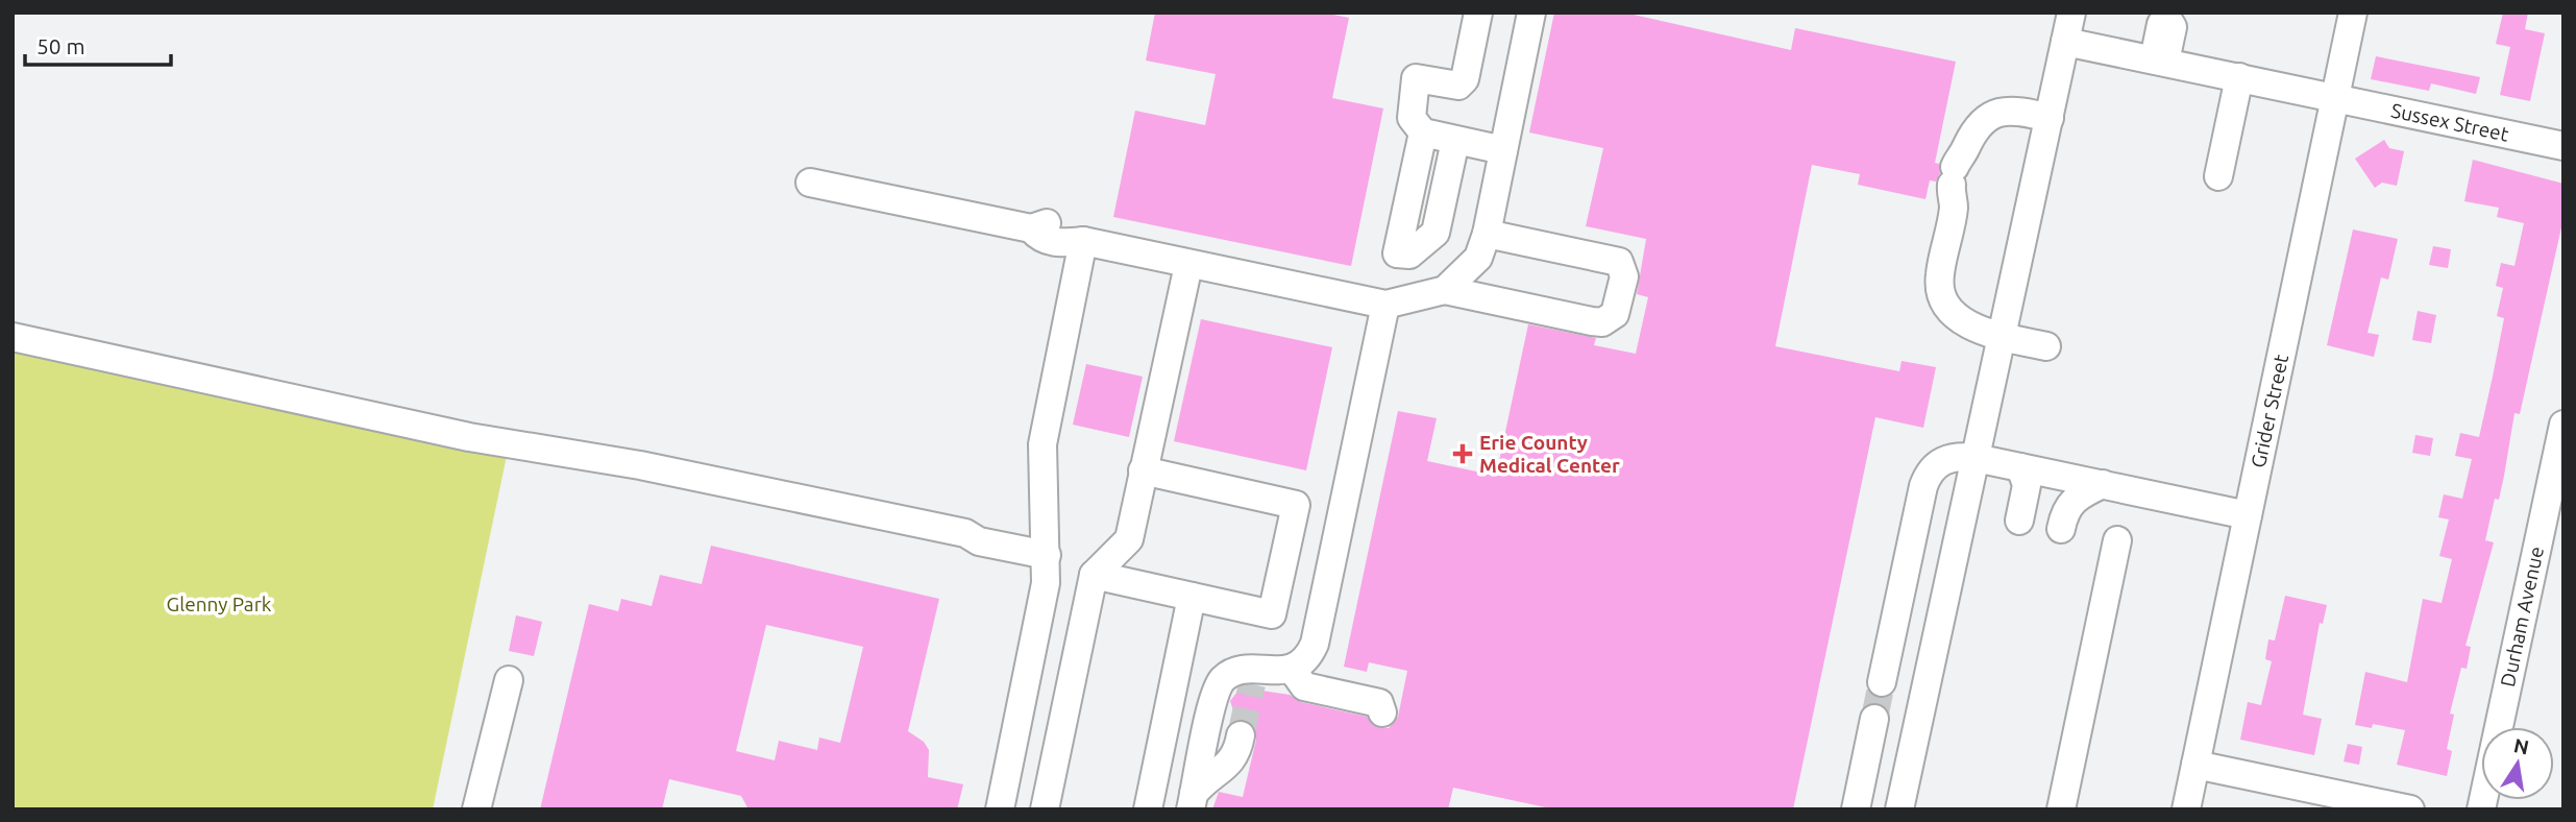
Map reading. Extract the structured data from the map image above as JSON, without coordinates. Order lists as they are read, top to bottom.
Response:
{
  "streets": {
    "street": ["Sussex Street", "Grider Street", "Durham Avenue"]
  },
  "crossings": [
    ["Sussex Street", "Grider Street"]
  ],
  "parks": ["Glenny Park"],
  "places": {
    "health": ["Erie County Medical Center"]
  },
  "scale_bar": "50 m",
  "north": "top"
}
